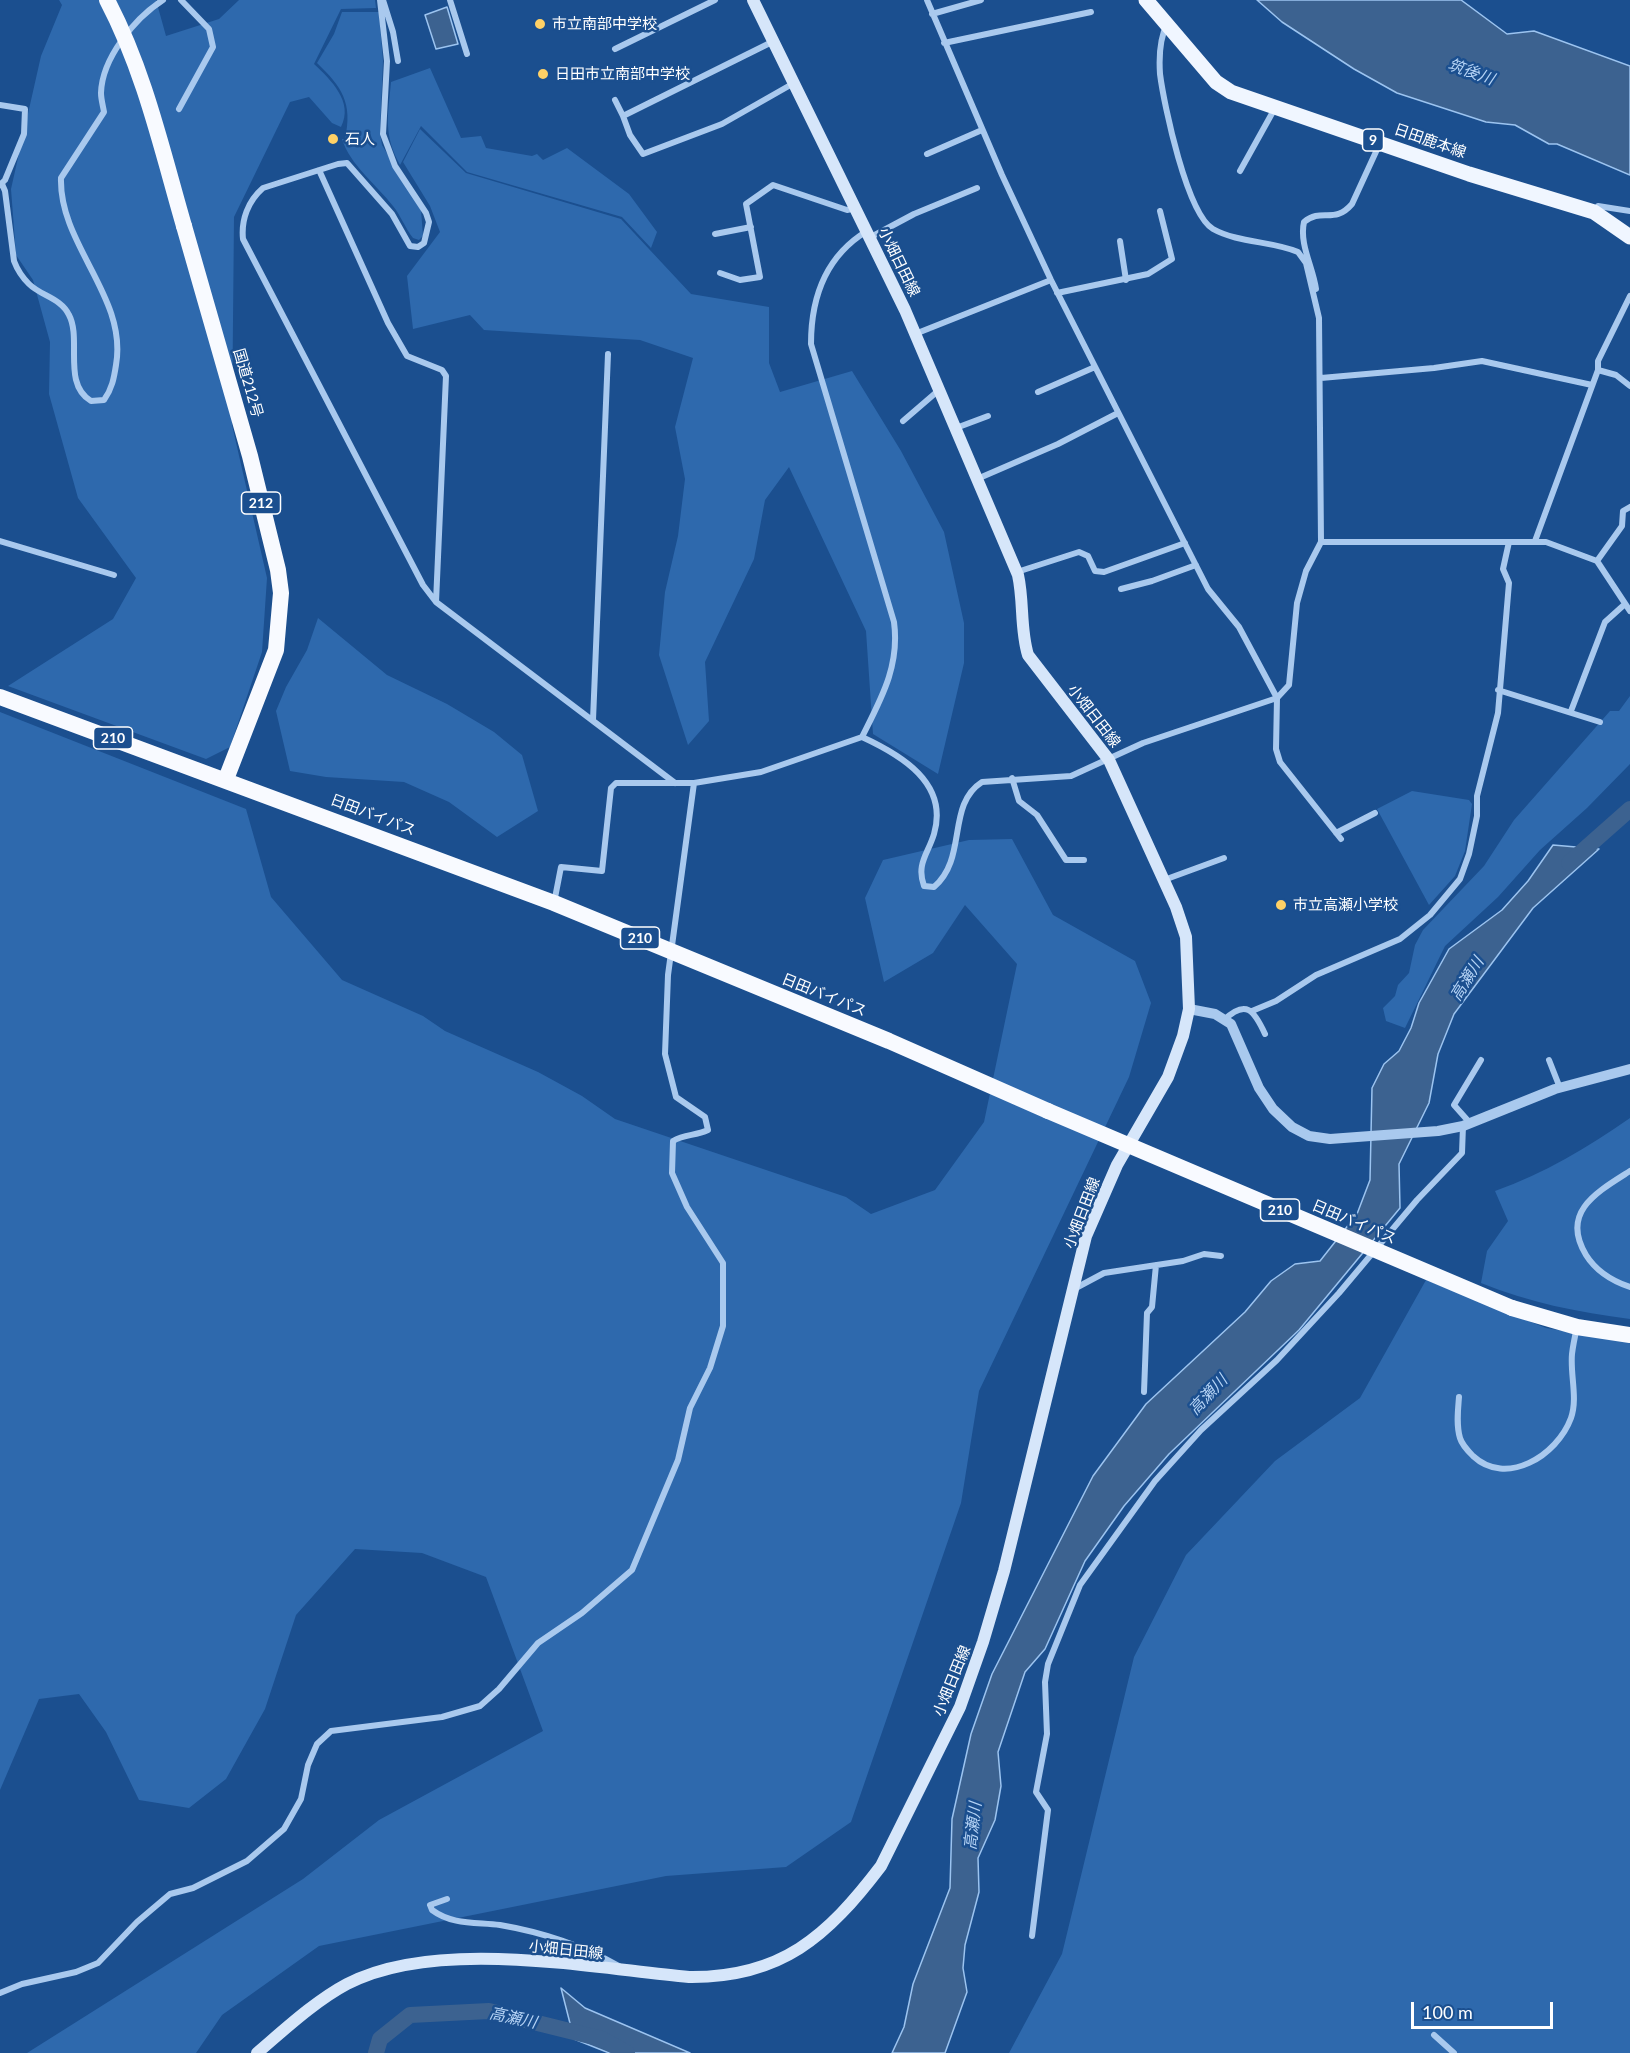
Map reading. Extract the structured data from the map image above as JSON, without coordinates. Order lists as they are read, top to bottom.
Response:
{
  "streets": {
    "highway": [
      "国道212号",
      "212",
      "210",
      "日田バイパス"
    ],
    "main road": ["9", "日田鹿本線", "小畑日田線"]
  },
  "crossings": [
    ["国道212号", "日田バイパス"]
  ],
  "water": ["筑後川", "高瀬川"],
  "places": [
    "市立南部中学校",
    "日田市立南部中学校",
    "石人",
    "市立高瀬小学校"
  ],
  "scale_bar": "100 m"
}
